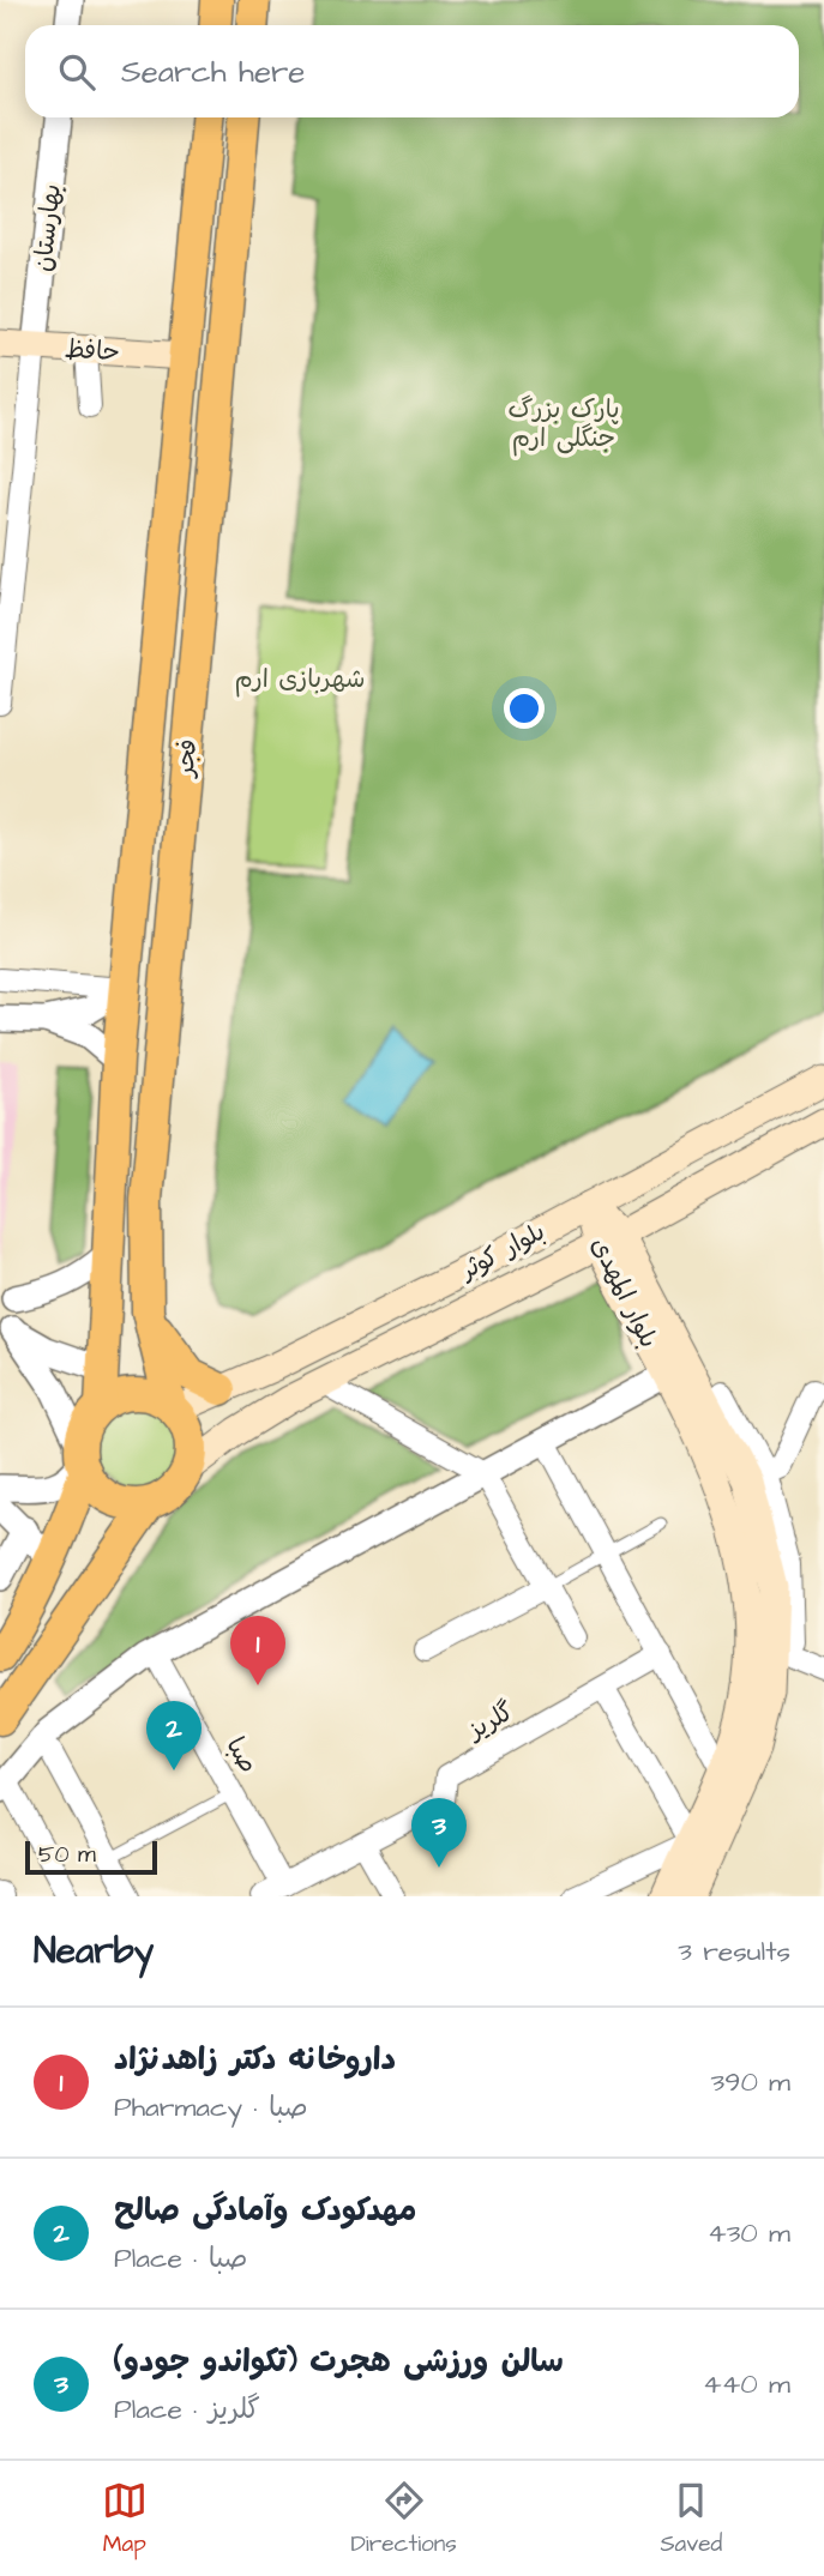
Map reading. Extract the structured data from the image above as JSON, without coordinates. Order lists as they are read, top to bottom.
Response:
{
  "streets": {
    "main road": [
      "حافظ",
      "فجر",
      "بلوار کوثر",
      "بلوار المهدی"
    ],
    "street": ["بهارستان", "گلریز", "صبا"]
  },
  "crossings": [
    ["بهارستان", "حافظ"],
    ["حافظ", "فجر"],
    ["فجر", "بلوار کوثر"],
    ["بلوار کوثر", "بلوار المهدی"],
    ["گلریز", "صبا"]
  ],
  "parks": ["پارک بزرگ جنگلی ارم", "شهربازی ارم"],
  "scale_bar": "50 m",
  "page": {
    "search": "Search here",
    "pins": ["1", "2", "3"],
    "scale": "50 m",
    "heading": ["Nearby", "3 results"],
    "list": [
      {
        "mark": "1",
        "name": "داروخانه دکتر زاهدنژاد",
        "note": "Pharmacy · صبا",
        "value": "390 m"
      },
      {
        "mark": "2",
        "name": "مهدکودک وآمادگی صالح",
        "note": "Place · صبا",
        "value": "430 m"
      },
      {
        "mark": "3",
        "name": "سالن ورزشی هجرت (تکواندو جودو)",
        "note": "Place · گلریز",
        "value": "440 m"
      }
    ],
    "nav": ["Map", "Directions", "Saved"]
  }
}
